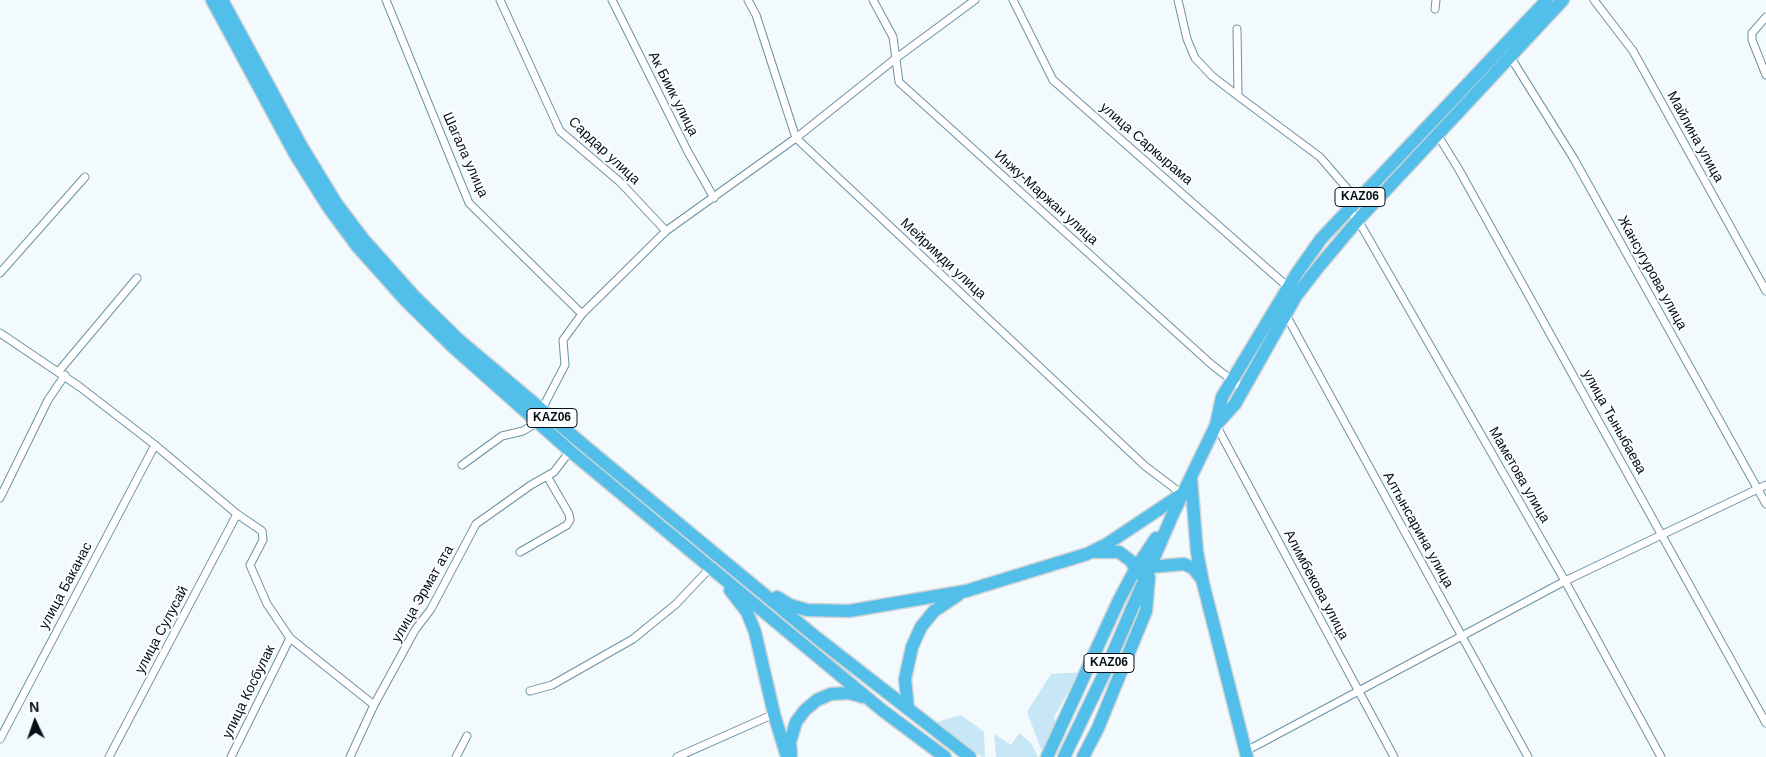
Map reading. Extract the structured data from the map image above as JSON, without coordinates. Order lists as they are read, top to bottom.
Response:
{
  "streets": {
    "highway": ["KАZ06"],
    "street": [
      "Ак Биик улица",
      "Майлина улица",
      "улица Саркырама",
      "Сардар улица",
      "Шагала улица",
      "Инжу-Маржан улица",
      "Мейримди улица",
      "Жансугурова улица",
      "улица Тыныбаева",
      "Маметова улица",
      "Алтынсарина улица",
      "Алимбекова улица",
      "улица Баканас",
      "улица Эрмат ата",
      "улица Сулусай",
      "улица Косбулак"
    ]
  },
  "crossings": [
    ["улица Саркырама", "KАZ06"],
    ["KАZ06", "Инжу-Маржан улица"],
    ["KАZ06", "Мейримди улица"],
    ["KАZ06", "Жансугурова улица"],
    ["KАZ06", "улица Тыныбаева"],
    ["KАZ06", "Маметова улица"],
    ["KАZ06", "Алтынсарина улица"],
    ["KАZ06", "Алимбекова улица"],
    ["KАZ06", "улица Эрмат ата"]
  ],
  "north": "top"
}
